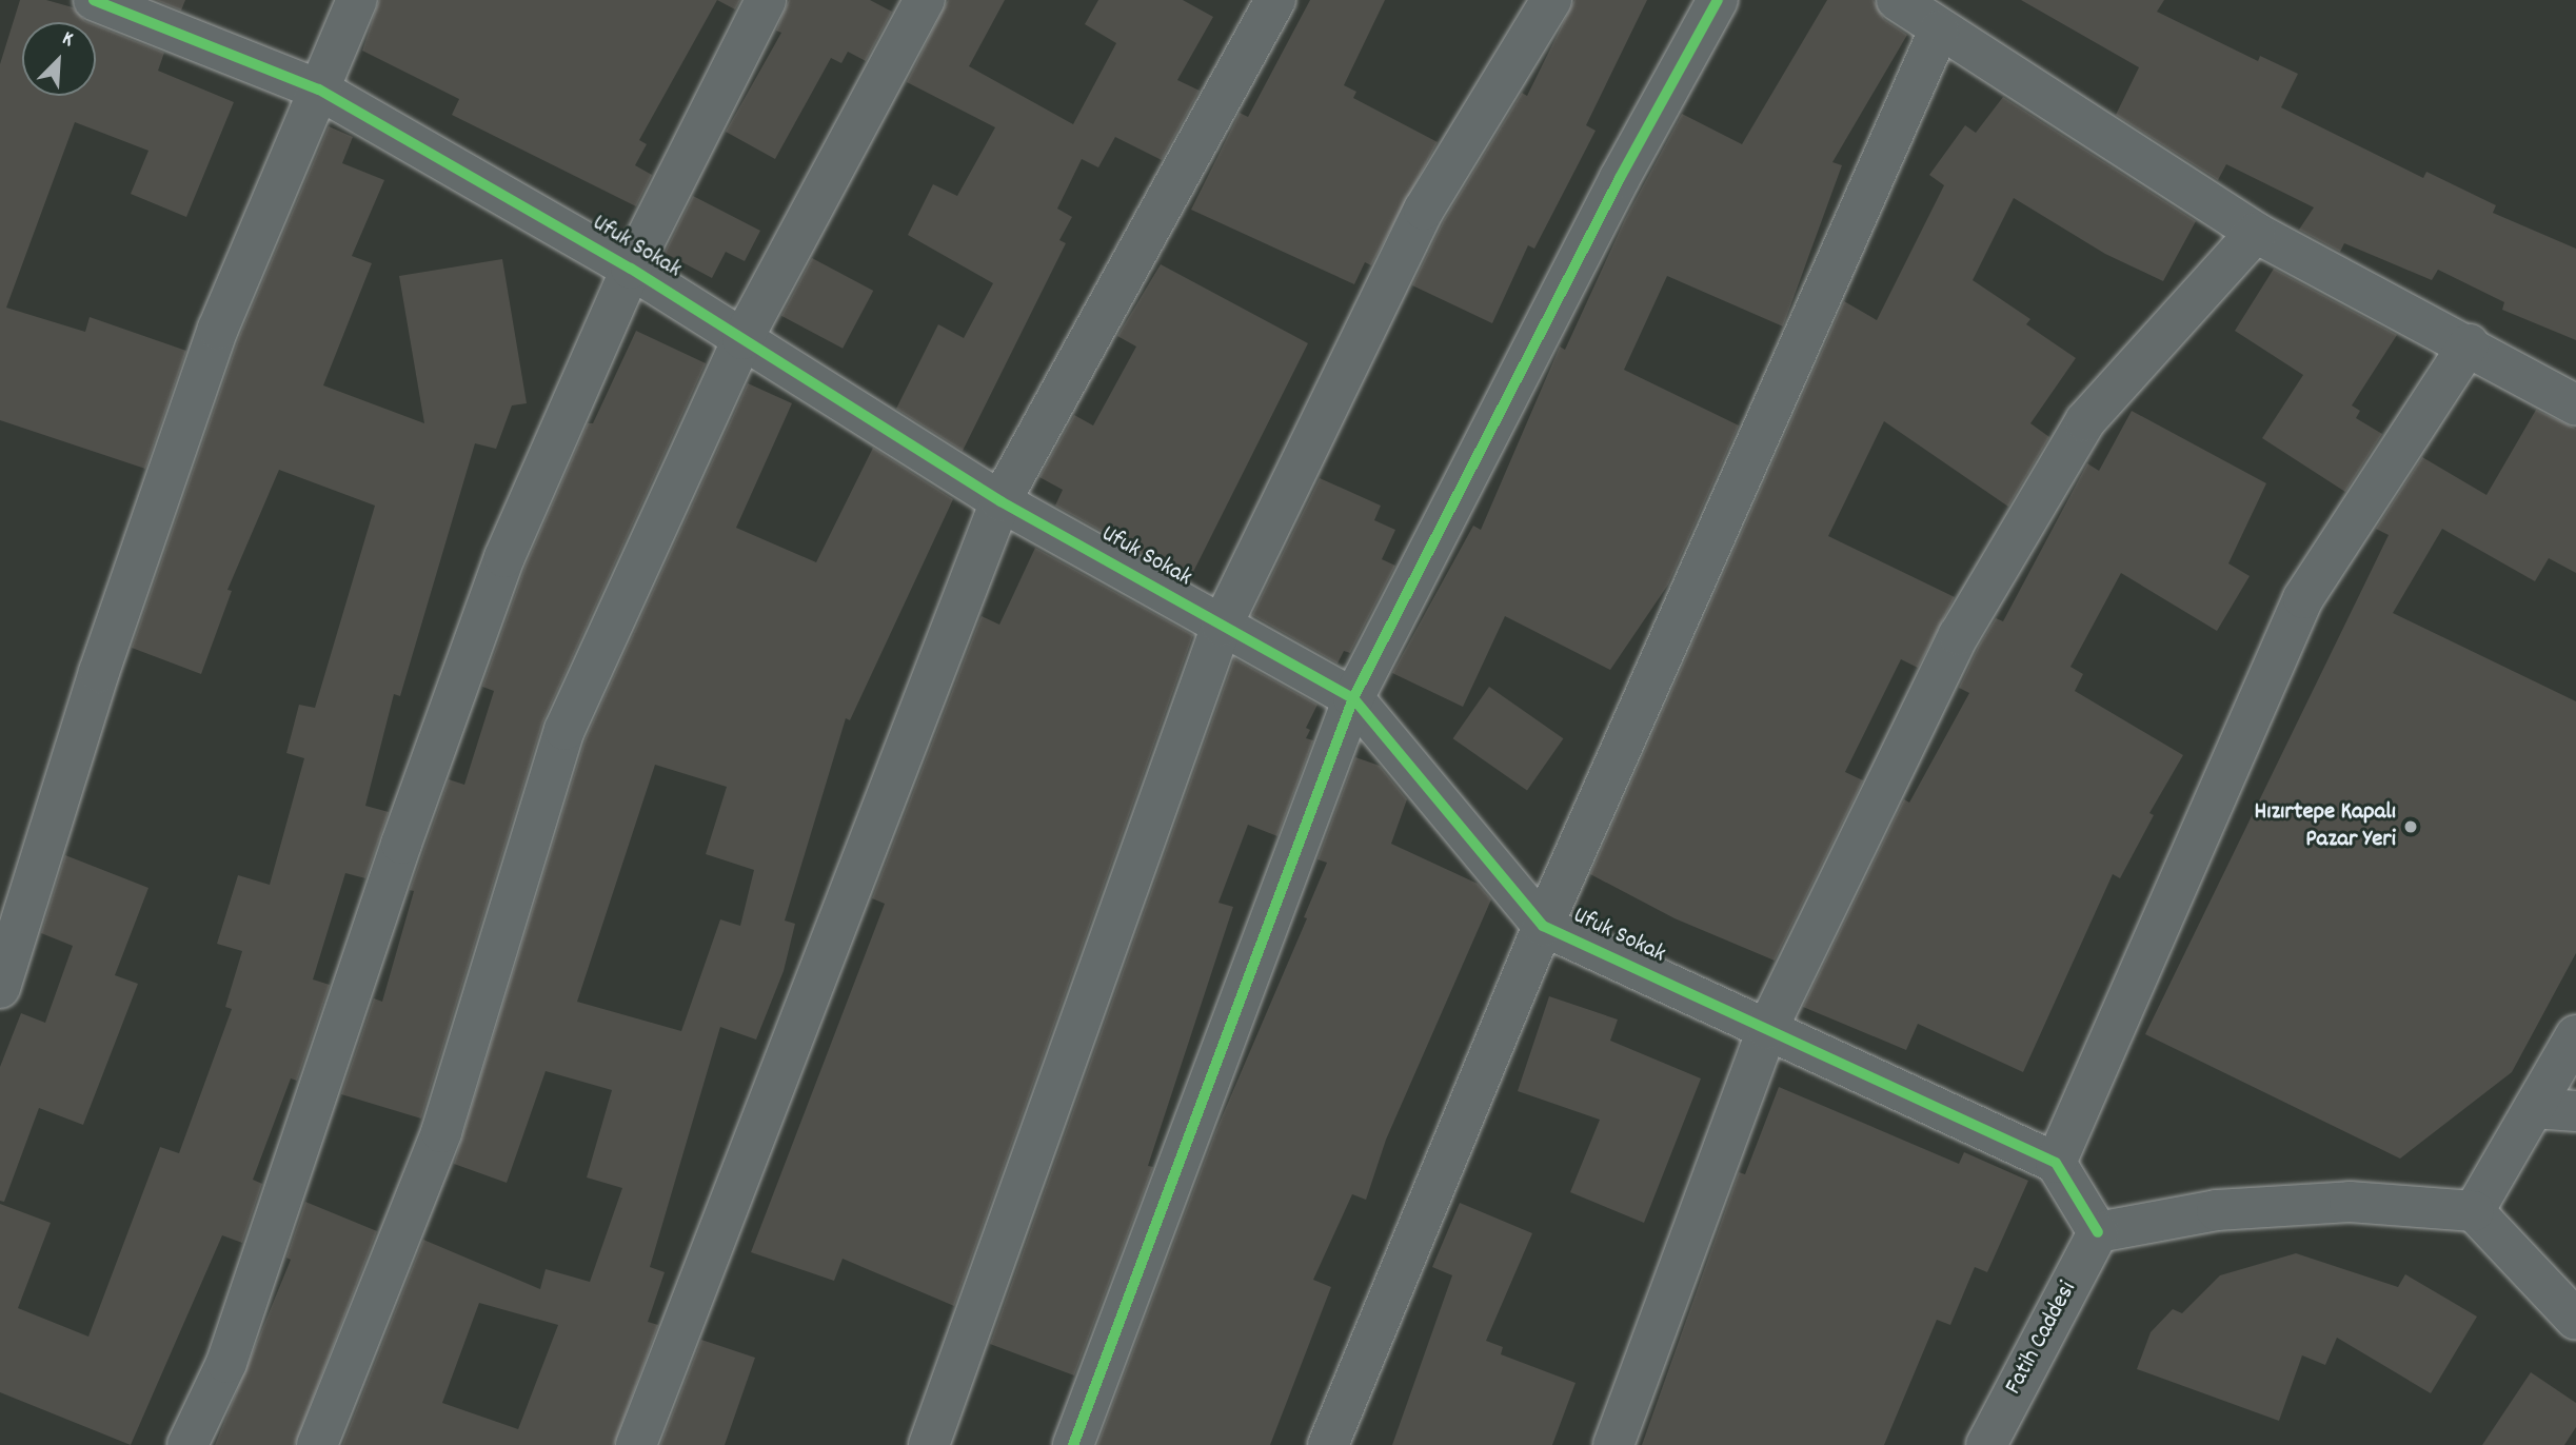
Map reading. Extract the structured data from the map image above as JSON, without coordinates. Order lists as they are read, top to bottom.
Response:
{
  "streets": {
    "street": ["Ufuk Sokak", "Fatih Caddesi"]
  },
  "places": ["Hızırtepe Kapalı Pazar Yeri"],
  "north": "top right"
}
